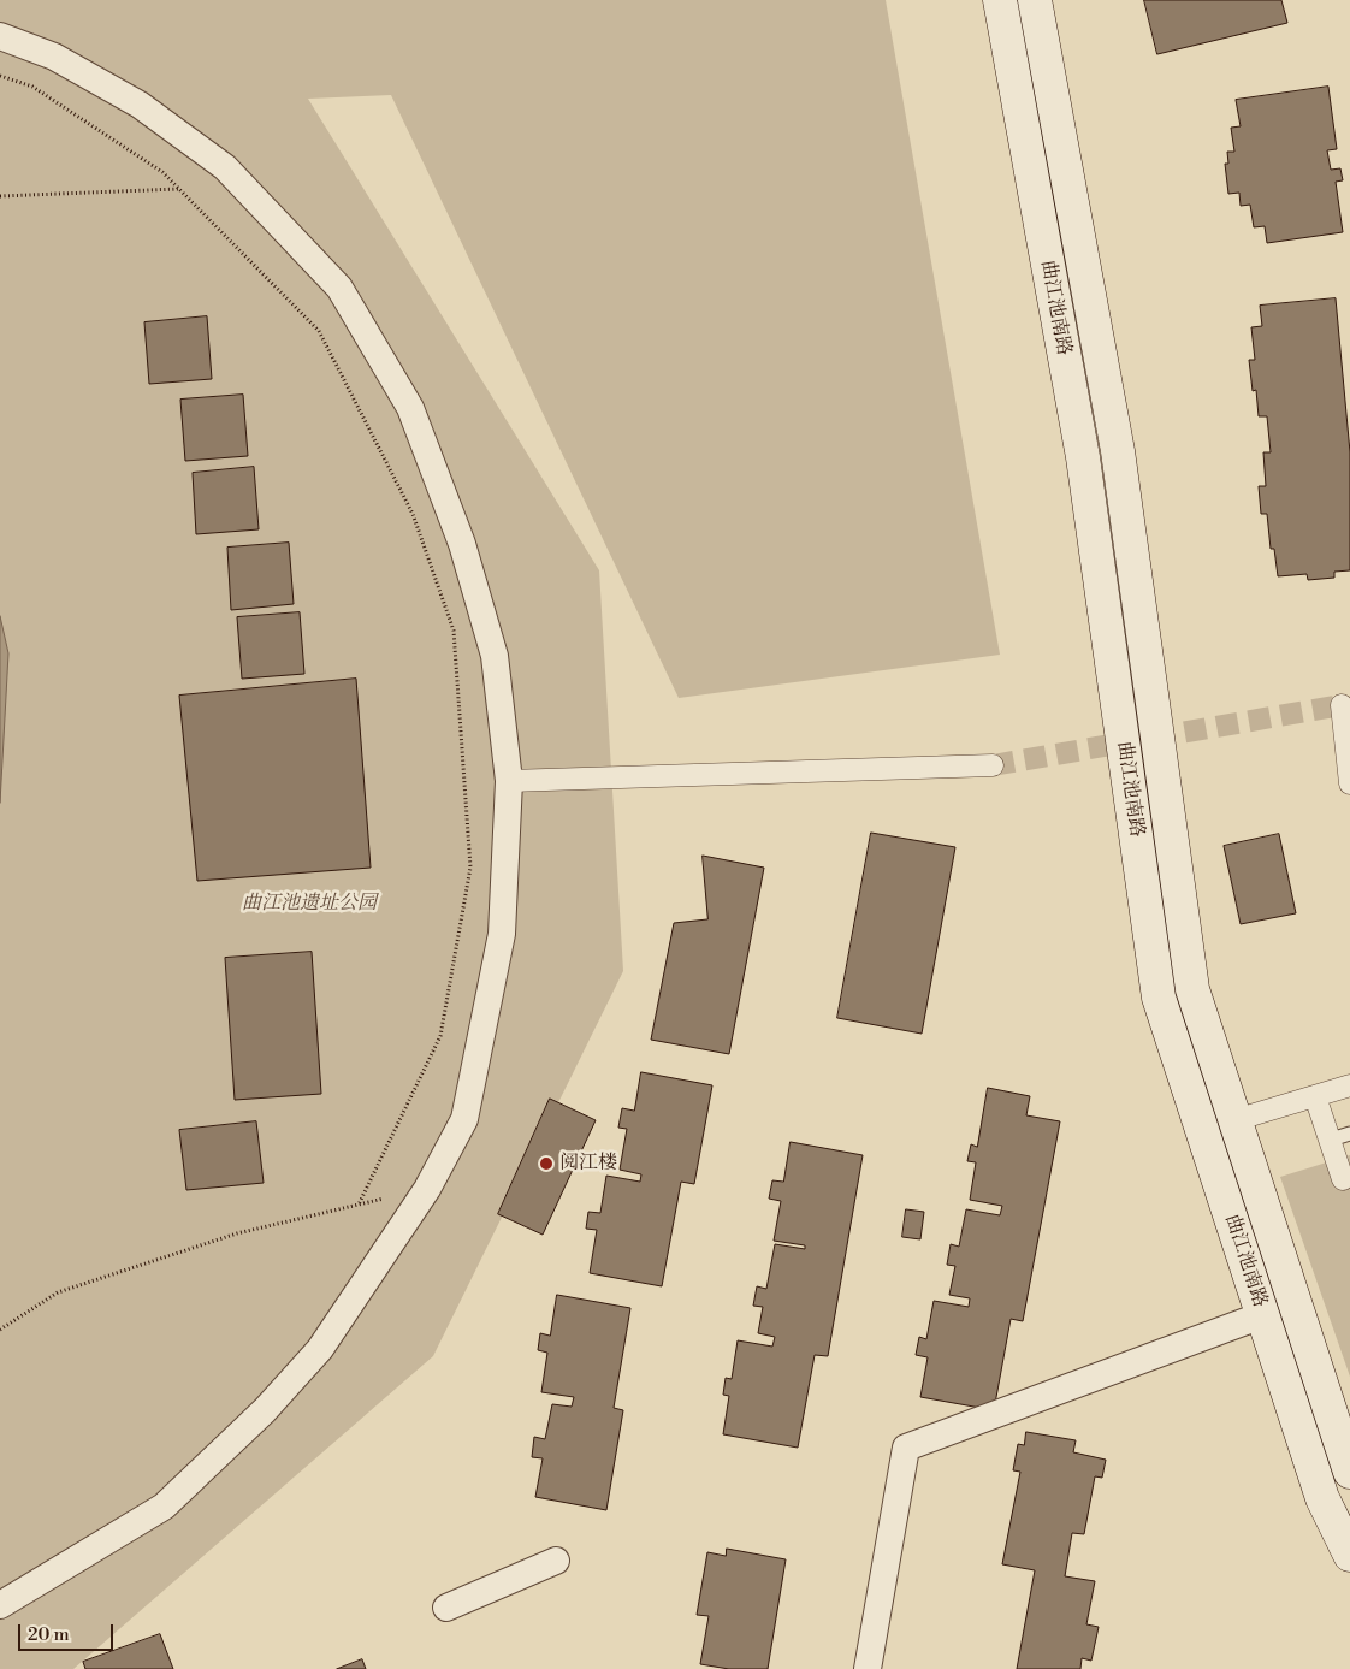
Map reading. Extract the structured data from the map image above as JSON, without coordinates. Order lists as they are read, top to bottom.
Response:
{
  "streets": {
    "main road": ["曲江池南路"]
  },
  "parks": ["曲江池遗址公园"],
  "places": ["阅江楼"],
  "scale_bar": "20 m"
}
